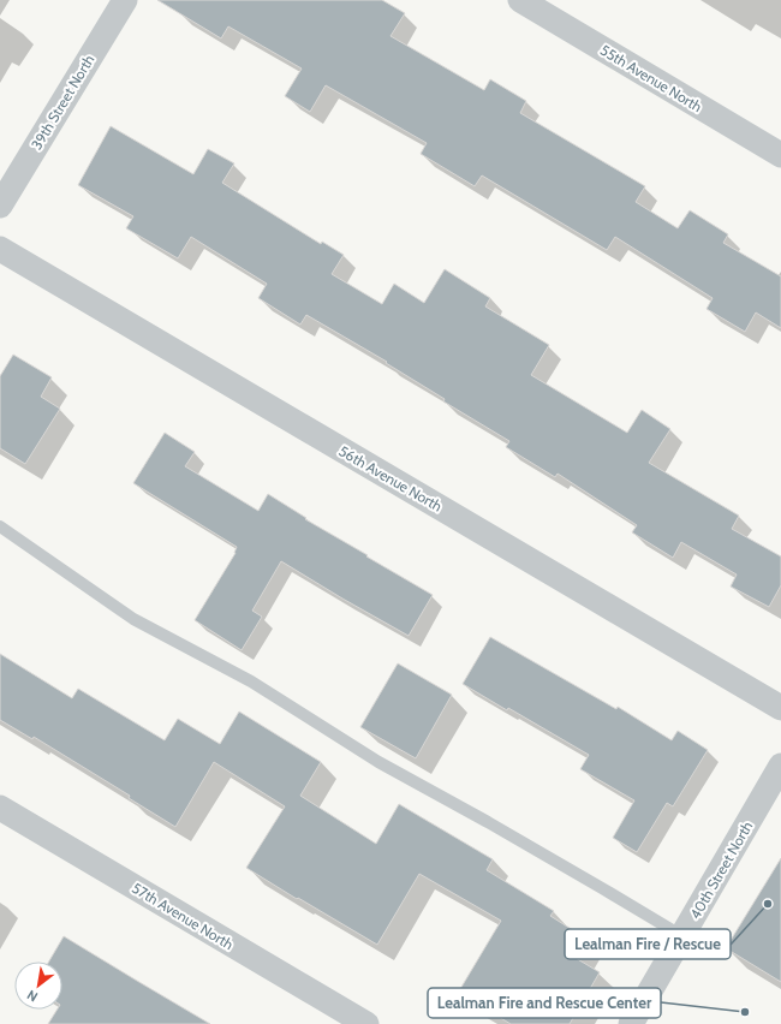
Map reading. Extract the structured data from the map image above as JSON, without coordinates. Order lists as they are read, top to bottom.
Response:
{
  "streets": {
    "street": [
      "55th Avenue North",
      "39th Street North",
      "56th Avenue North",
      "40th Street North",
      "57th Avenue North"
    ]
  },
  "places": ["Lealman Fire / Rescue", "Lealman Fire and Rescue Center"],
  "north": "bottom left"
}
